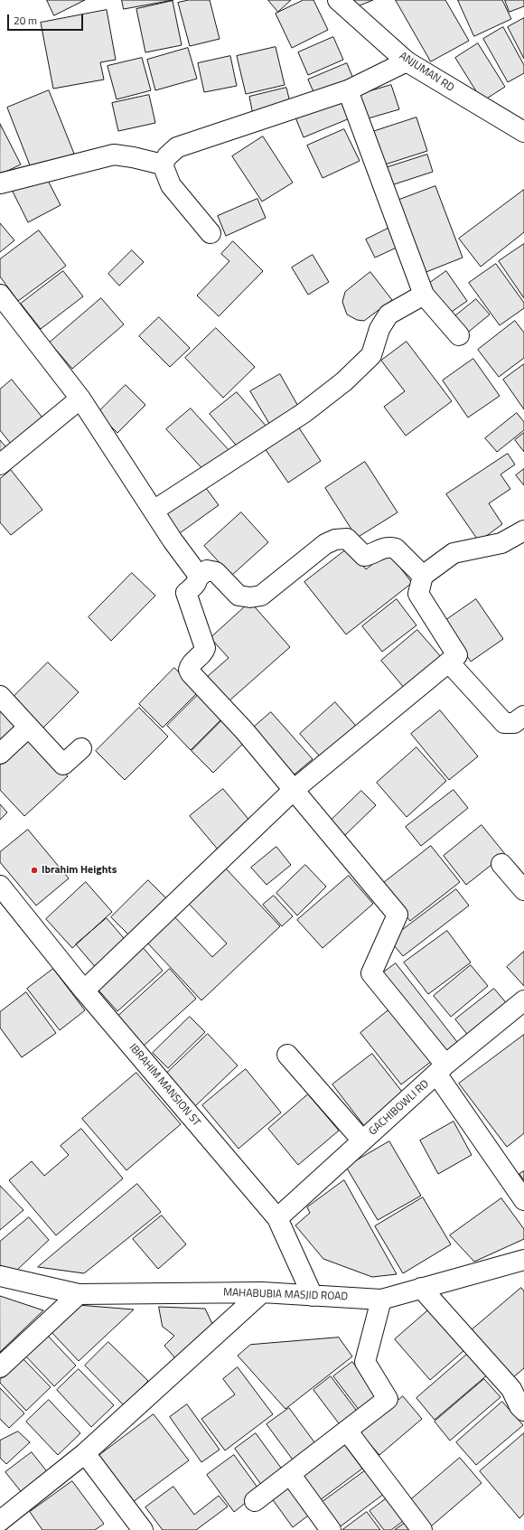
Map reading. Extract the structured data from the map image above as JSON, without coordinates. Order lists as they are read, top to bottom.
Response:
{
  "streets": {
    "street": [
      "ANJUMAN RD",
      "IBRAHIM MANSION ST",
      "GACHIBOWLI RD",
      "MAHABUBIA MASJID ROAD"
    ]
  },
  "crossings": [
    ["IBRAHIM MANSION ST", "GACHIBOWLI RD"],
    ["IBRAHIM MANSION ST", "MAHABUBIA MASJID ROAD"]
  ],
  "places": ["Ibrahim Heights"],
  "scale_bar": "20 m"
}
